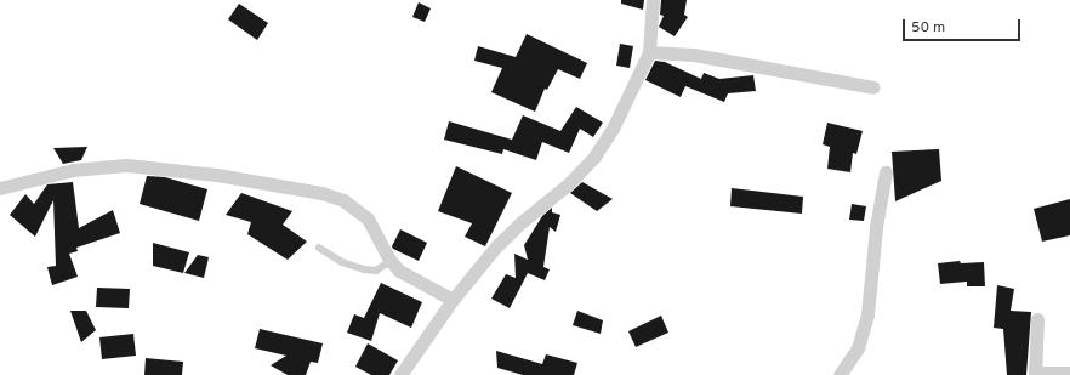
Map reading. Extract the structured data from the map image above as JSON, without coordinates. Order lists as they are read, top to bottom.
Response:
{
  "scale_bar": "50 m"
}
